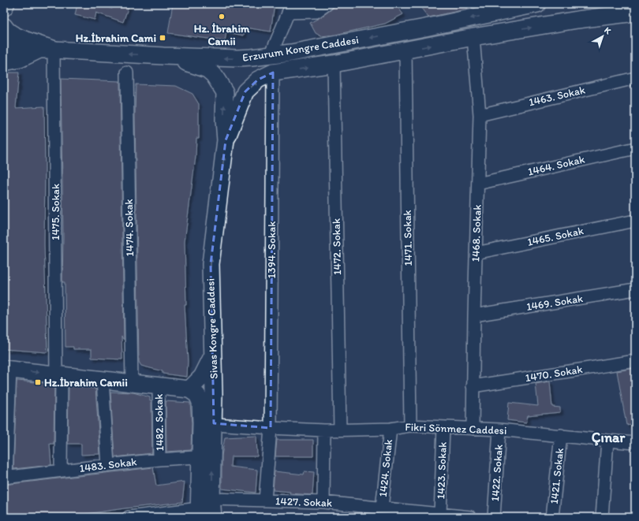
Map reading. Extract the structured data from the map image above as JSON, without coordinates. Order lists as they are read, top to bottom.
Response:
{
  "streets": {
    "main road": ["Erzurum Kongre Caddesi", "Sivas Kongre Caddesi"],
    "street": [
      "1463. Sokak",
      "1464. Sokak",
      "1475. Sokak",
      "1474. Sokak",
      "1468. Sokak",
      "1465. Sokak",
      "1471. Sokak",
      "1472. Sokak",
      "1394. Sokak",
      "1469. Sokak",
      "1470. Sokak",
      "1482. Sokak",
      "Fikri Sönmez Caddesi",
      "1483. Sokak",
      "1424. Sokak",
      "1423. Sokak",
      "1422. Sokak",
      "1421. Sokak",
      "1427. Sokak"
    ]
  },
  "crossings": [
    ["Erzurum Kongre Caddesi", "1475. Sokak"],
    ["Erzurum Kongre Caddesi", "1468. Sokak"],
    ["Erzurum Kongre Caddesi", "1471. Sokak"],
    ["Erzurum Kongre Caddesi", "1472. Sokak"],
    ["Erzurum Kongre Caddesi", "1394. Sokak"],
    ["Erzurum Kongre Caddesi", "Sivas Kongre Caddesi"],
    ["1463. Sokak", "1468. Sokak"],
    ["1464. Sokak", "1468. Sokak"],
    ["1475. Sokak", "1483. Sokak"],
    ["1468. Sokak", "1465. Sokak"],
    ["1468. Sokak", "1469. Sokak"],
    ["1468. Sokak", "1470. Sokak"],
    ["1468. Sokak", "Fikri Sönmez Caddesi"],
    ["1471. Sokak", "Fikri Sönmez Caddesi"],
    ["1472. Sokak", "Fikri Sönmez Caddesi"],
    ["1394. Sokak", "Sivas Kongre Caddesi"],
    ["1394. Sokak", "Fikri Sönmez Caddesi"],
    ["1394. Sokak", "1427. Sokak"],
    ["Sivas Kongre Caddesi", "Fikri Sönmez Caddesi"],
    ["Sivas Kongre Caddesi", "1483. Sokak"],
    ["Sivas Kongre Caddesi", "1427. Sokak"],
    ["1482. Sokak", "1483. Sokak"],
    ["Fikri Sönmez Caddesi", "1424. Sokak"],
    ["Fikri Sönmez Caddesi", "1423. Sokak"],
    ["Fikri Sönmez Caddesi", "1422. Sokak"],
    ["Fikri Sönmez Caddesi", "1421. Sokak"],
    ["1424. Sokak", "1427. Sokak"],
    ["1423. Sokak", "1427. Sokak"]
  ],
  "one_way": ["Sivas Kongre Caddesi"],
  "districts": ["Çınar"],
  "places": {
    "other": ["Hz. İbrahim Camii"],
    "transit": ["Hz.İbrahim Cami", "Hz.İbrahim Camii"]
  },
  "north": "top right"
}
